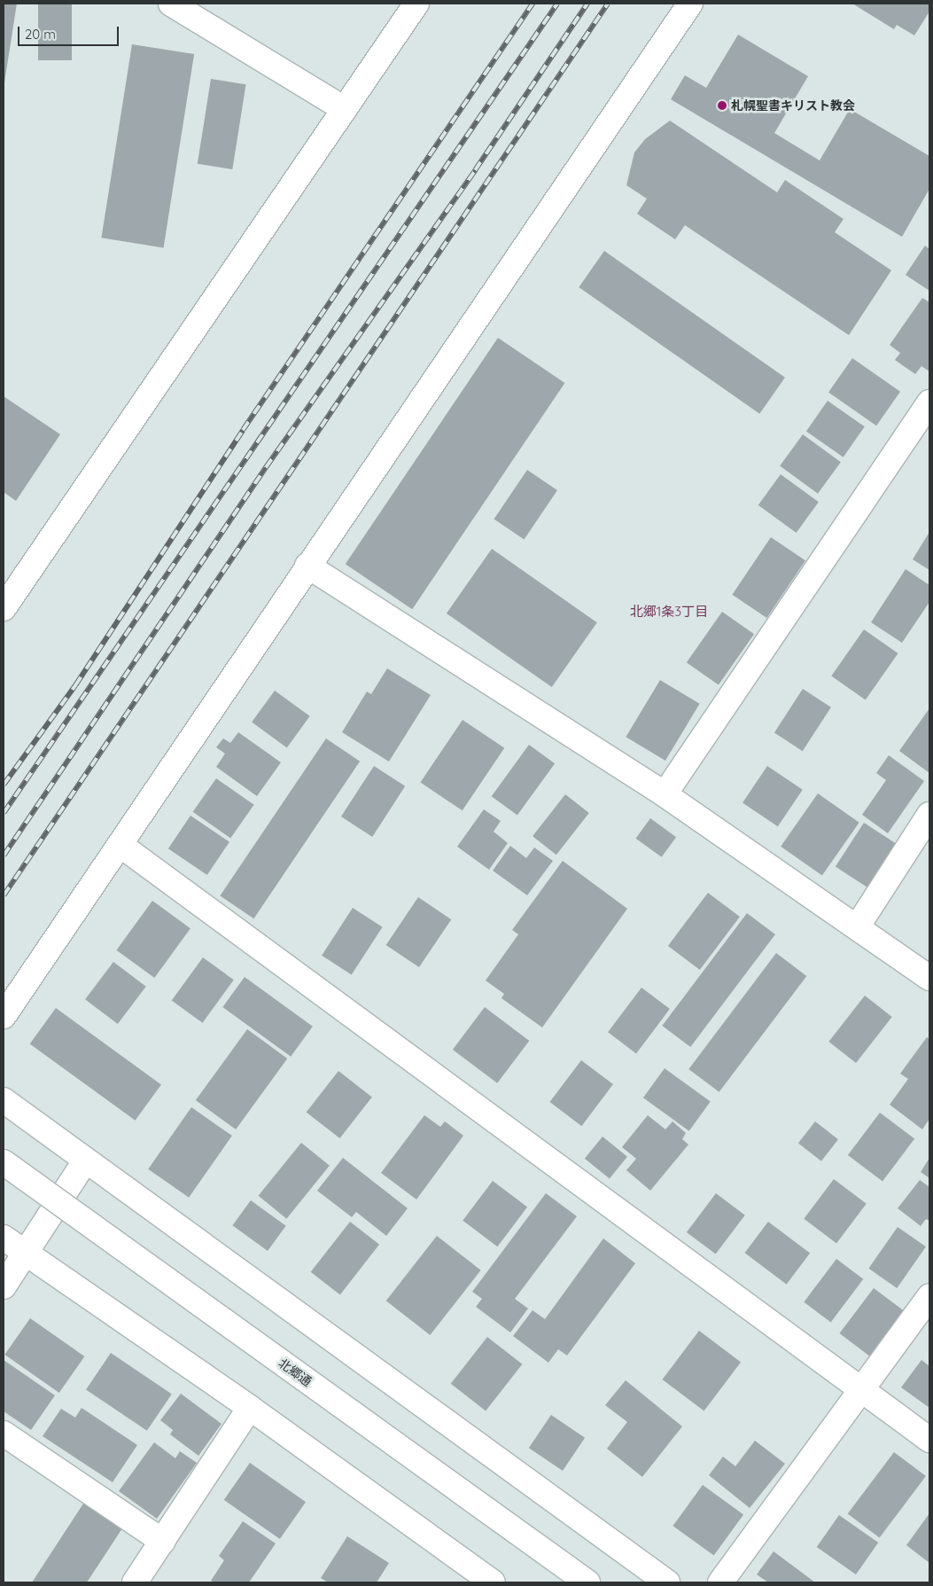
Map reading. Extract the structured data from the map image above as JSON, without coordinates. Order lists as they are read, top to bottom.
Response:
{
  "streets": {
    "street": ["北郷通"]
  },
  "districts": ["北郷1条3丁目"],
  "places": ["札幌聖書キリスト教会"],
  "scale_bar": "20 m"
}
